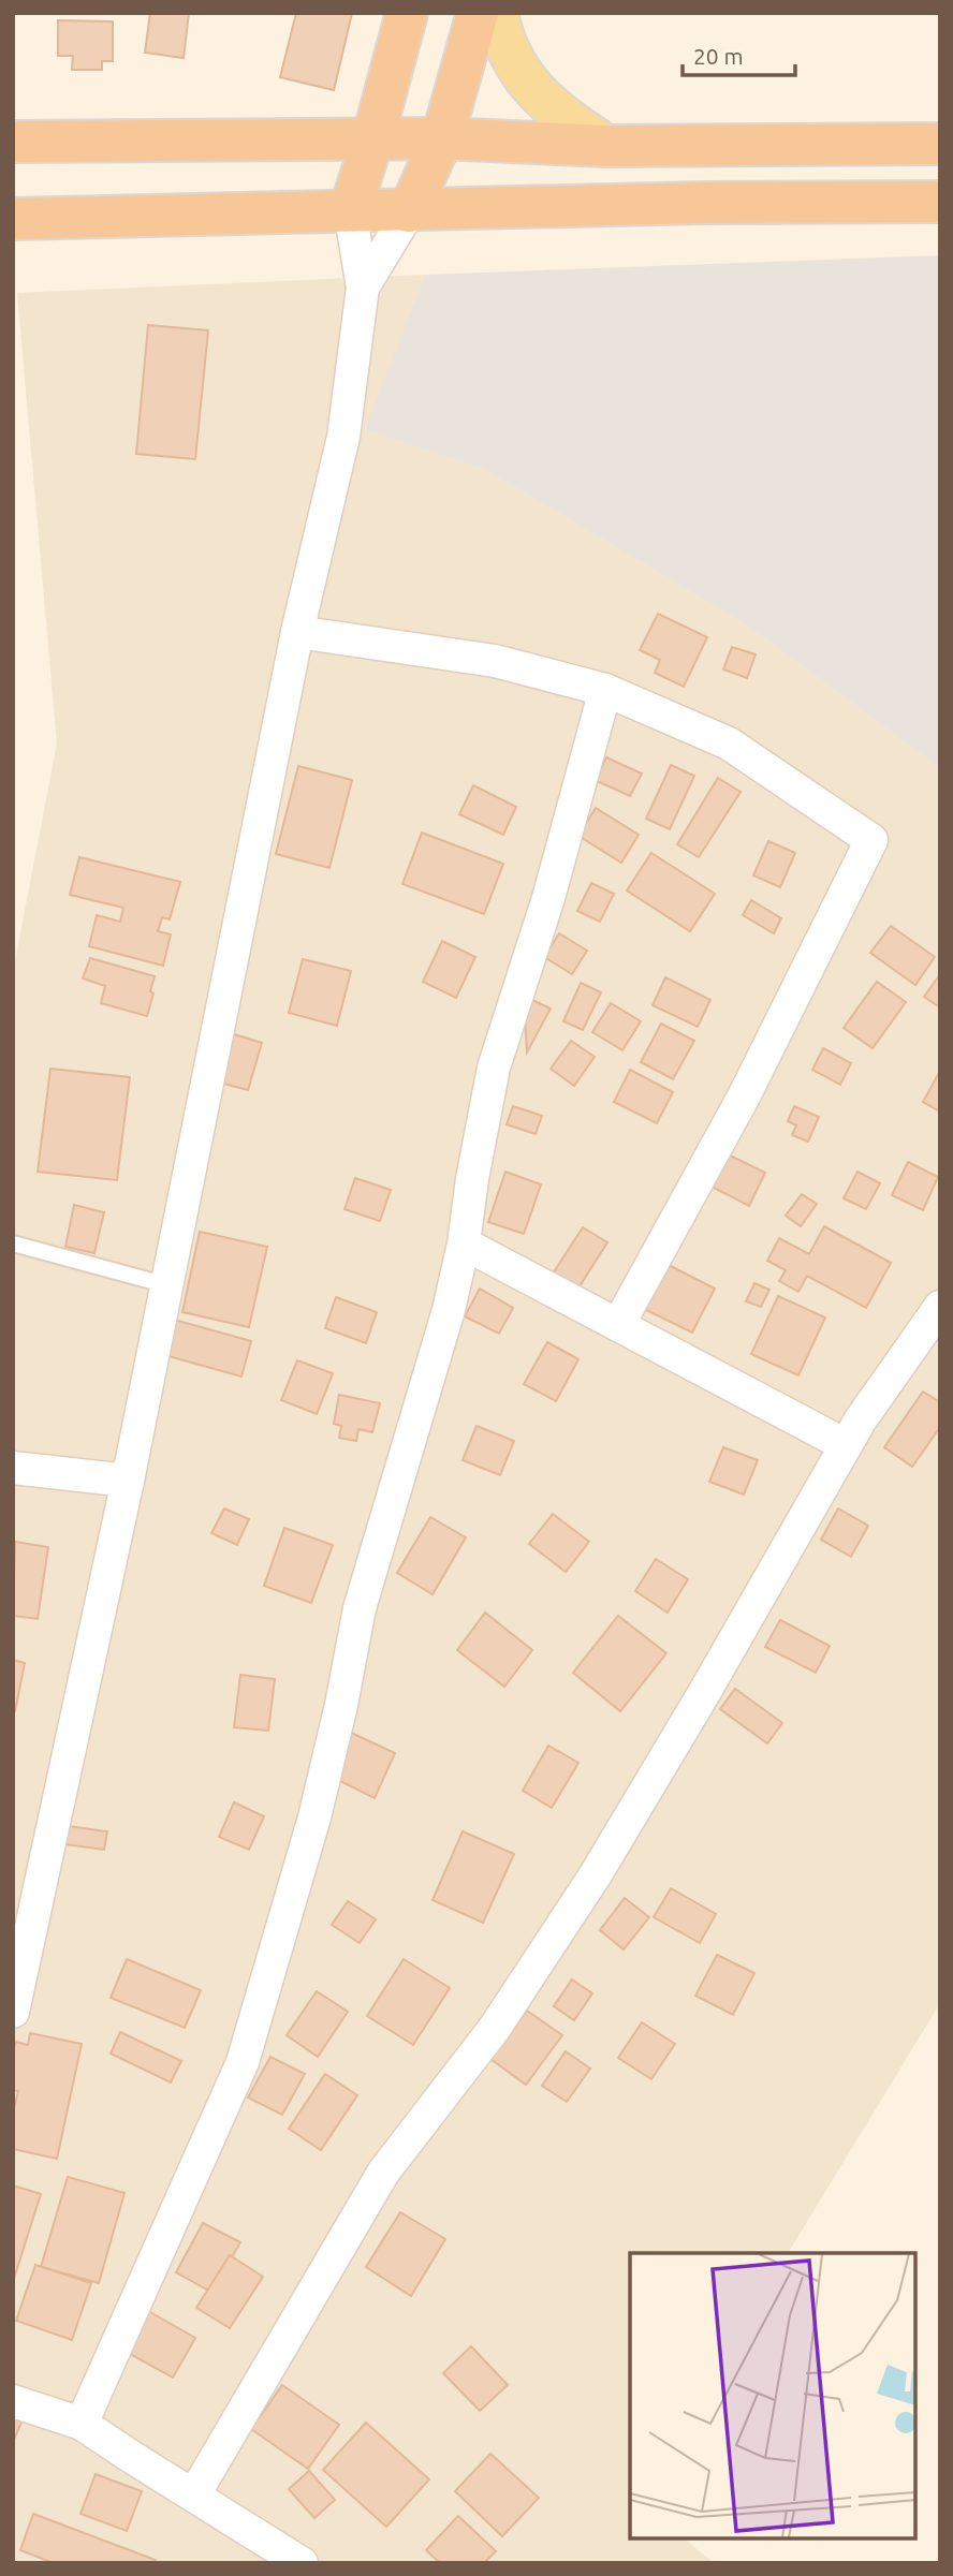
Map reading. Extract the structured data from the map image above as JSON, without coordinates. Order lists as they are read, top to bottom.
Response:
{
  "scale_bar": "20 m"
}
